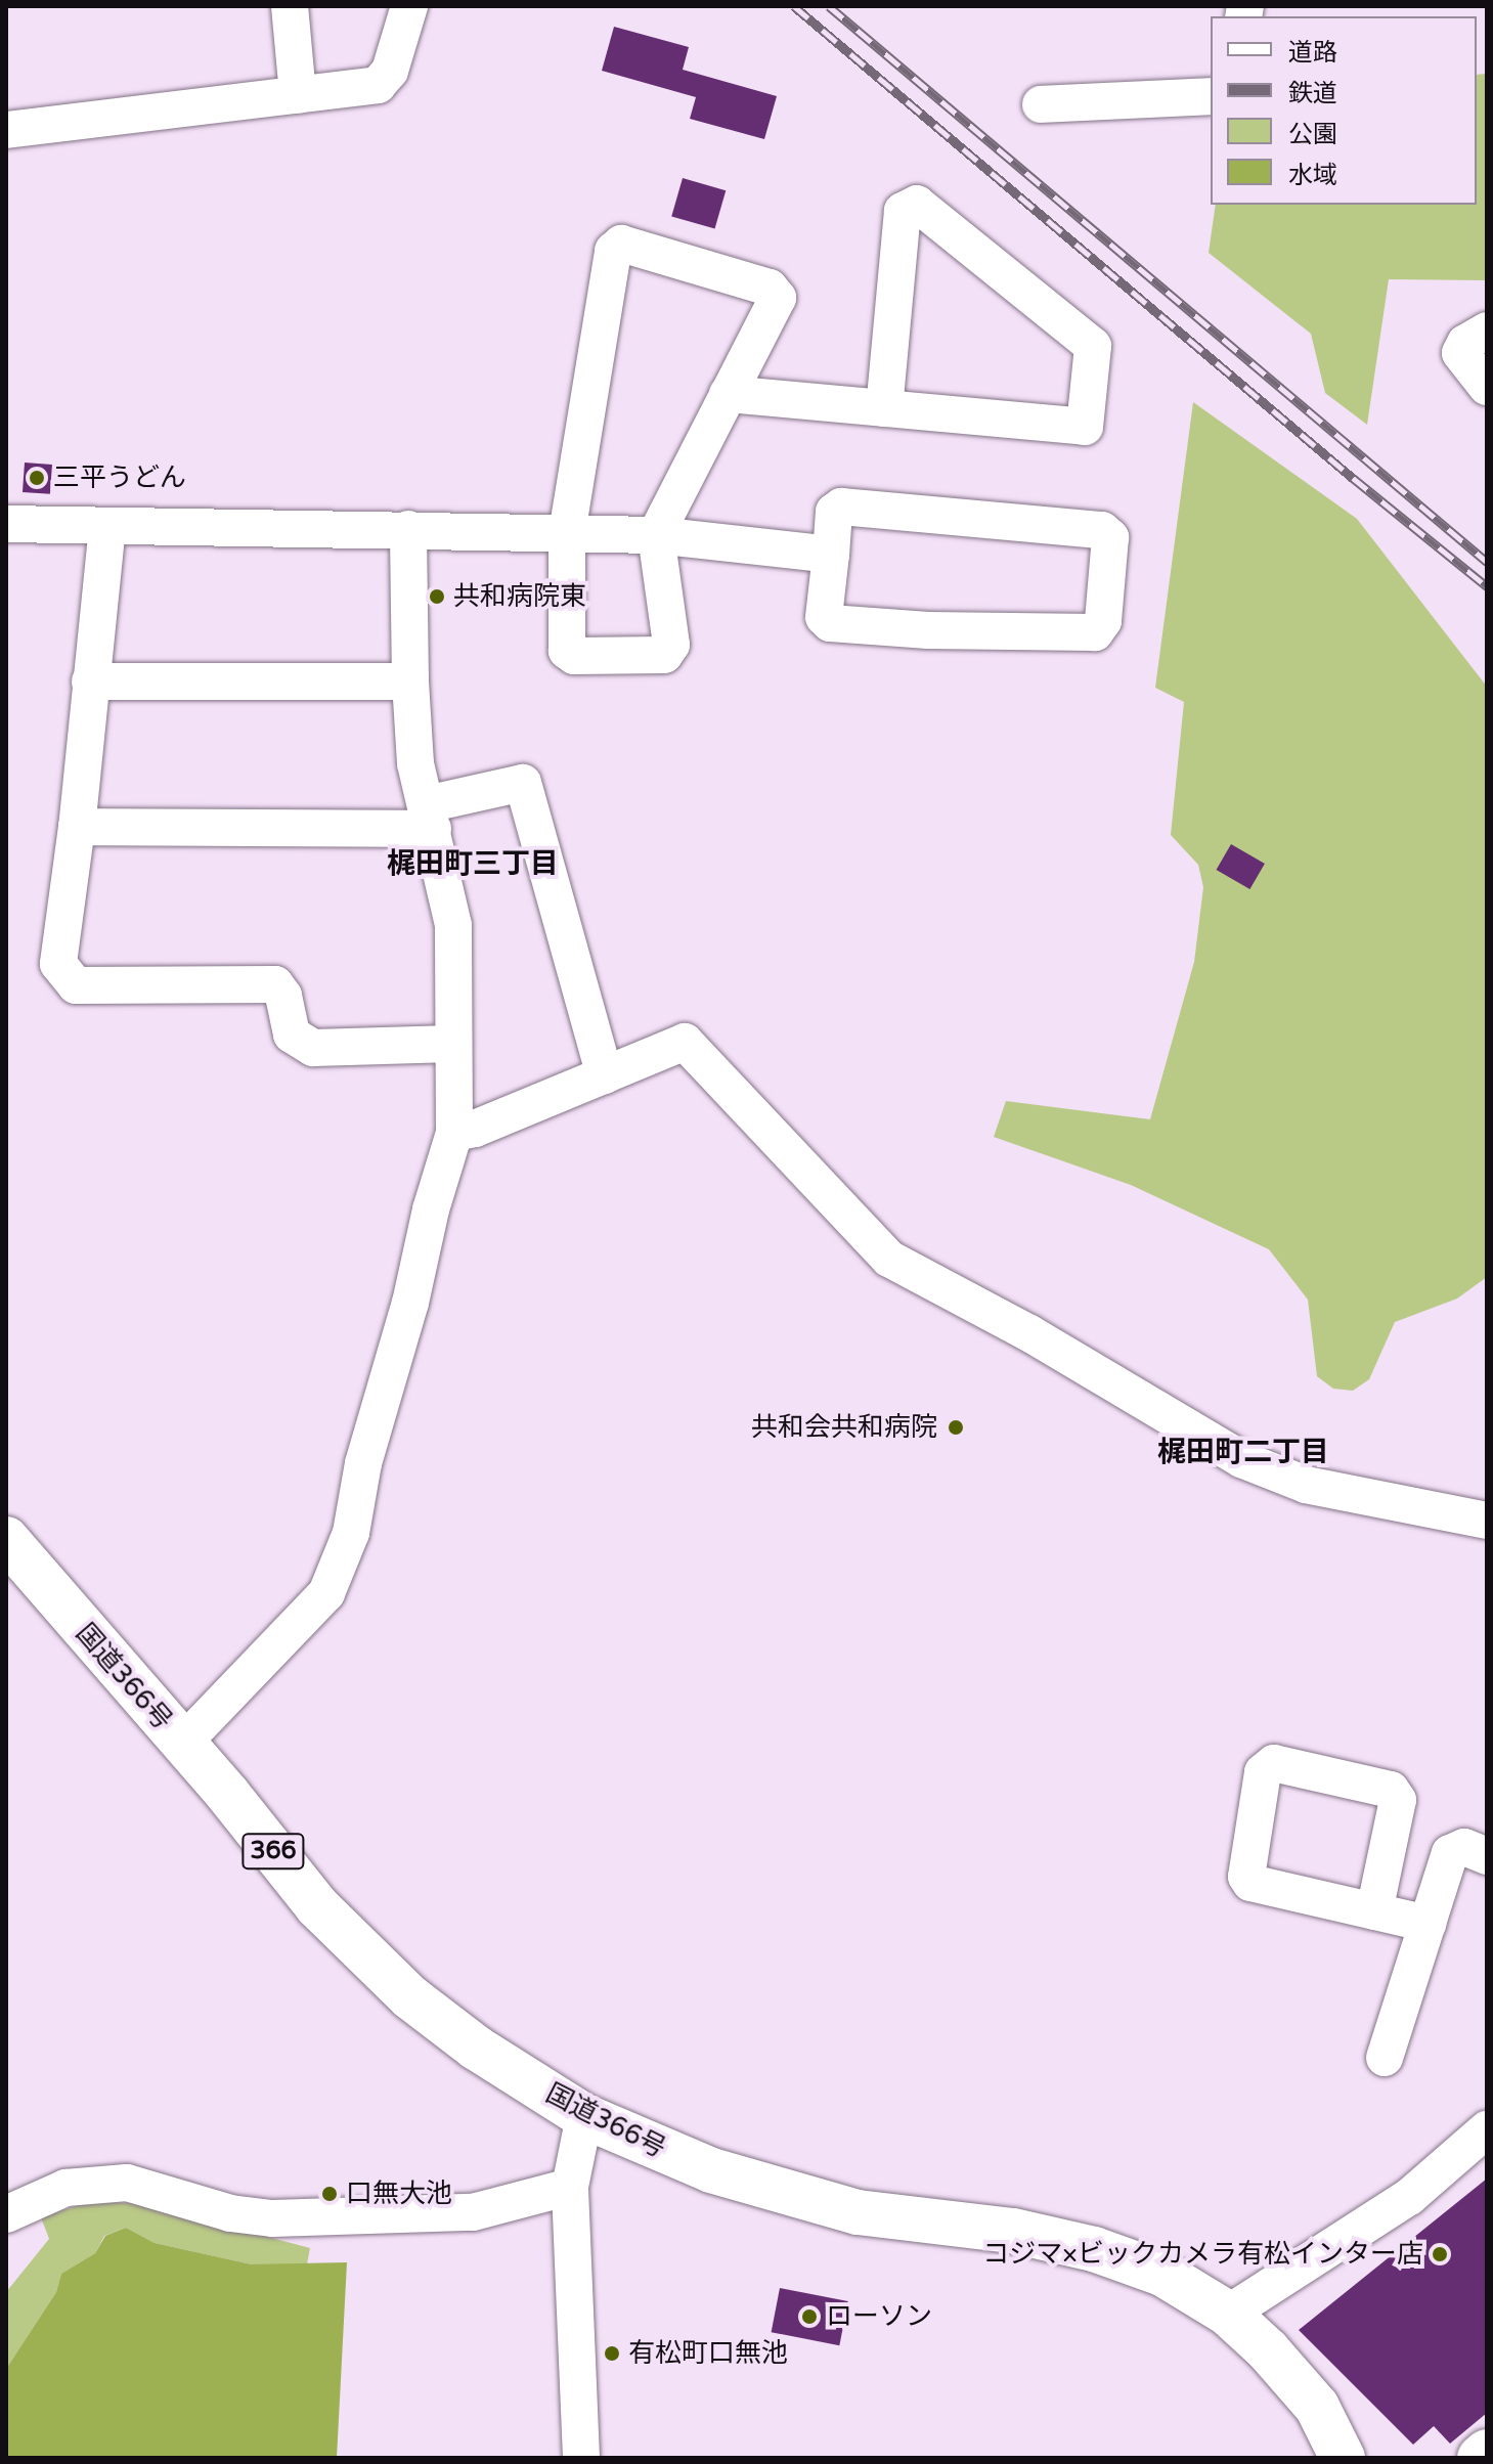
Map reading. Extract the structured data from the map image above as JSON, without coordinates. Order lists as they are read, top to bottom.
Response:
{
  "streets": {
    "main road": ["国道366号", "366"]
  },
  "districts": ["梶田町三丁目", "梶田町二丁目"],
  "places": [
    "三平うどん",
    "共和病院東",
    "共和会共和病院",
    "口無大池",
    "コジマ×ビックカメラ有松インター店",
    "ローソン",
    "有松町口無池"
  ],
  "legend": [
    "道路",
    "鉄道",
    "公園",
    "水域"
  ]
}
